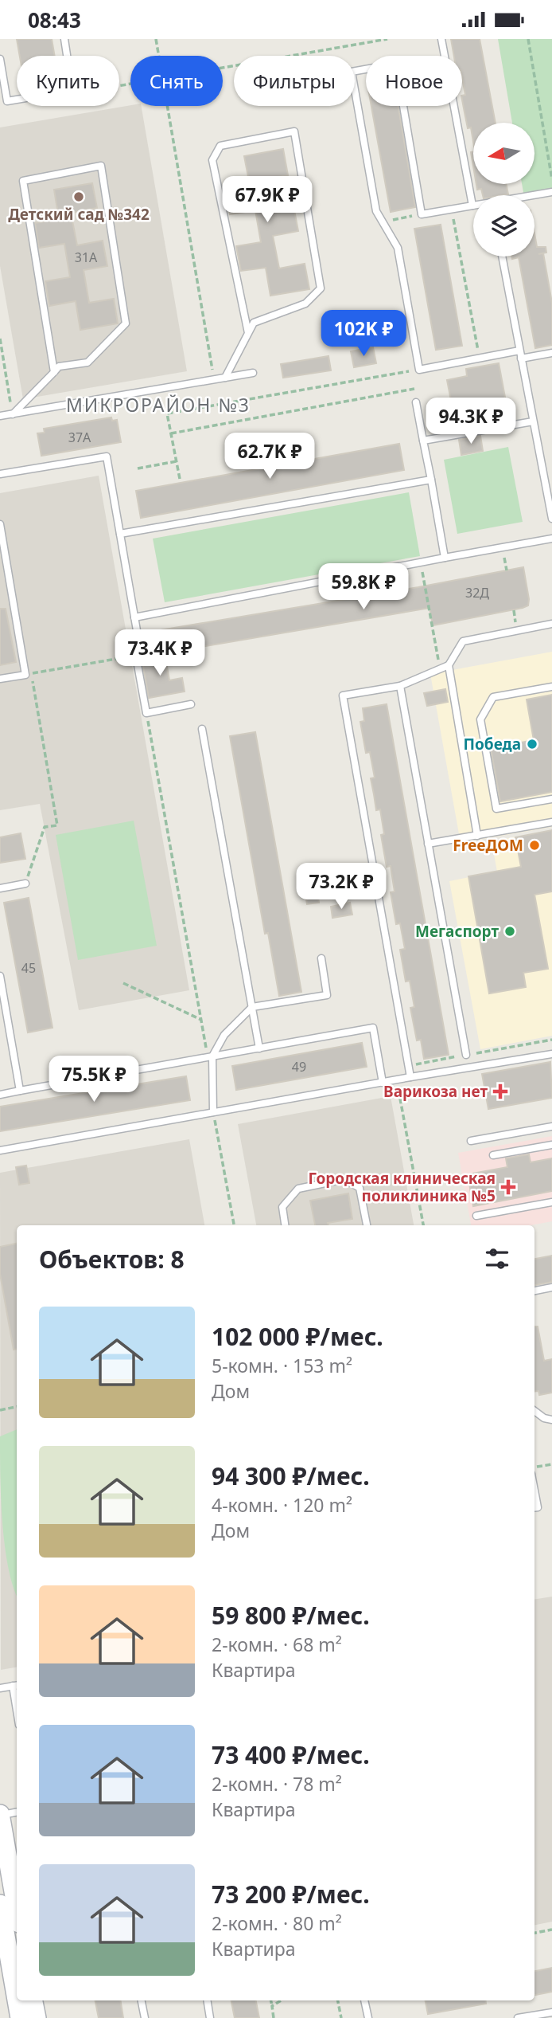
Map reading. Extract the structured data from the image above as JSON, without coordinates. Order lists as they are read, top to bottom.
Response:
{
  "districts": ["МИКРОРАЙОН №3"],
  "places": {
    "other": [
      "Детский сад №342",
      "Победа",
      "FreeДОМ",
      "Мегаспорт"
    ],
    "health": ["Варикоза нет", "Городская клиническая поликлиника №5"]
  },
  "house_numbers": [
    "31А",
    "37А",
    "32Д",
    "45",
    "49"
  ],
  "north": "left",
  "page": {
    "status": "08:43",
    "chip": [
      "Купить",
      "Снять",
      "Фильтры",
      "Новое"
    ],
    "price": [
      "67.9K ₽",
      "102K ₽",
      "94.3K ₽",
      "62.7K ₽",
      "59.8K ₽",
      "73.4K ₽",
      "73.2K ₽",
      "75.5K ₽"
    ],
    "heading": "Объектов: 8",
    "list": [
      {
        "name": "102 000 ₽/мес.",
        "note": "5-комн. · 153 m² · Дом"
      },
      {
        "name": "94 300 ₽/мес.",
        "note": "4-комн. · 120 m² · Дом"
      },
      {
        "name": "59 800 ₽/мес.",
        "note": "2-комн. · 68 m² · Квартира"
      },
      {
        "name": "73 400 ₽/мес.",
        "note": "2-комн. · 78 m² · Квартира"
      },
      {
        "name": "73 200 ₽/мес.",
        "note": "2-комн. · 80 m² · Квартира"
      }
    ]
  }
}
